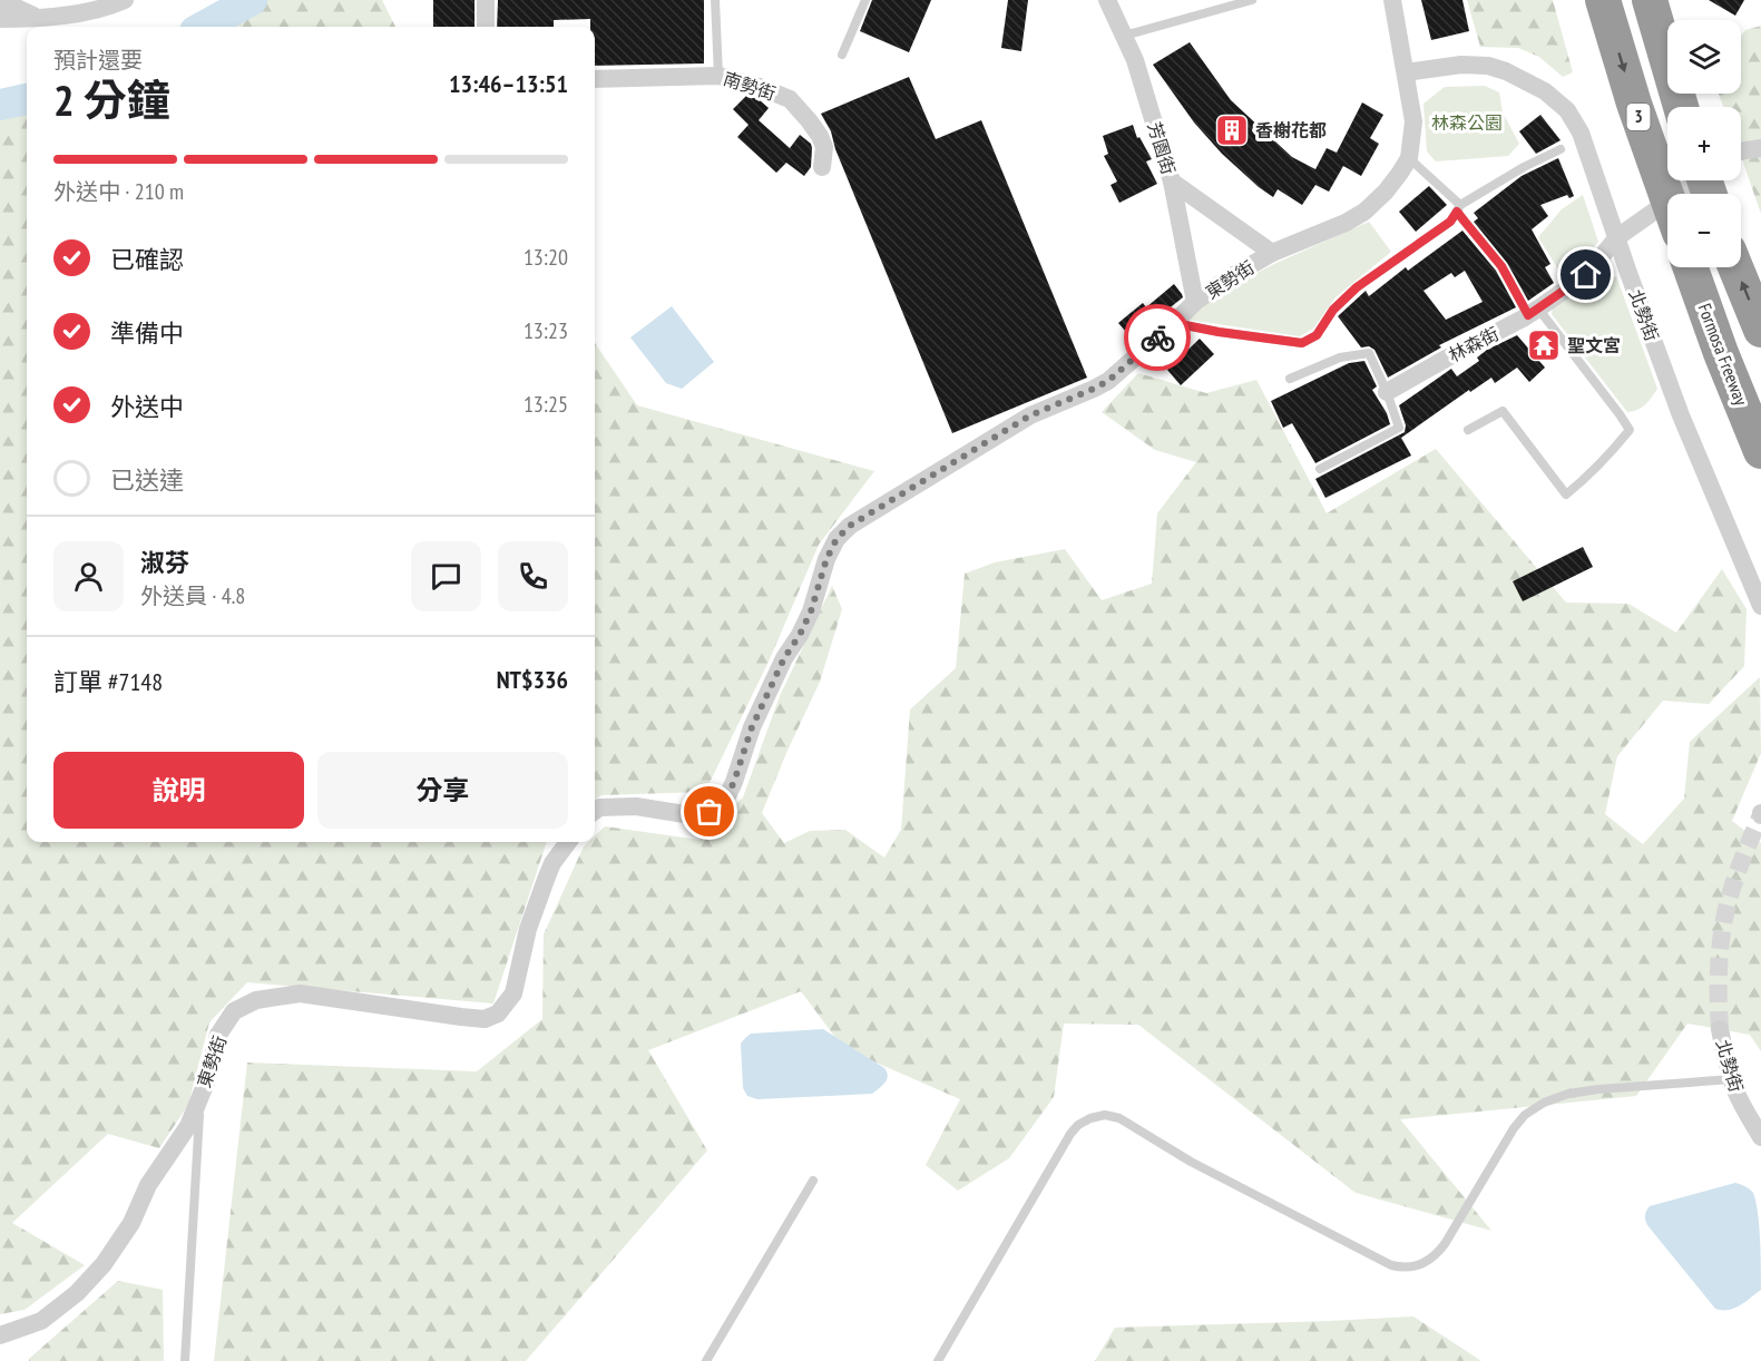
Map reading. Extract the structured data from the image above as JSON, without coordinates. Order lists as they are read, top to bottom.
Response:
{
  "streets": {
    "highway": ["3", "Formosa Freeway"],
    "street": [
      "南勢街",
      "芳園街",
      "東勢街",
      "北勢街",
      "林森街"
    ]
  },
  "crossings": [
    ["芳園街", "東勢街"],
    ["東勢街", "北勢街"],
    ["北勢街", "林森街"]
  ],
  "parks": ["林森公園"],
  "places": {
    "building": ["香榭花都"],
    "temple": ["聖文宮"]
  },
  "page": {
    "map_buttons": ["+", "−"],
    "heading": ["2 分鐘", "預計還要", "13:46–13:51"],
    "panel": [
      "淑芬",
      "外送員 · 4.8",
      "訂單 #7148",
      "NT$336"
    ],
    "bar": "外送中 · 210 m",
    "list": [
      ["已確認", "13:20"],
      ["準備中", "13:23"],
      ["外送中", "13:25"],
      "已送達"
    ],
    "buttons": ["說明", "分享"]
  }
}
